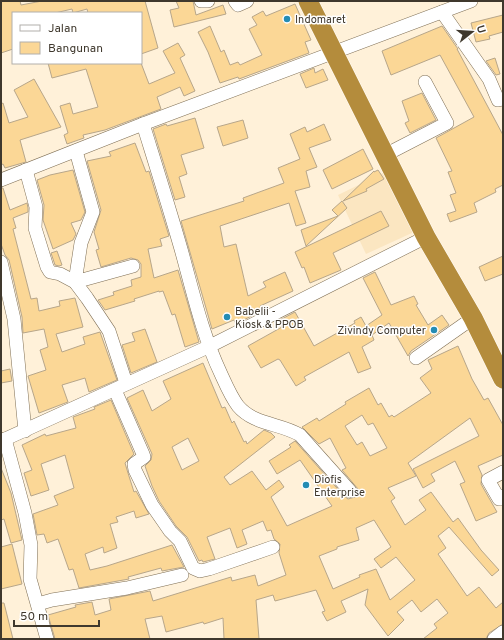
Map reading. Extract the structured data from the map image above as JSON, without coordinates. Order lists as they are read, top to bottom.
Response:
{
  "places": [
    "Indomaret",
    "Babelii - Kiosk & PPOB",
    "Zivindy Computer",
    "Diofis Enterprise"
  ],
  "legend": ["Jalan", "Bangunan"],
  "scale_bar": "50 m",
  "north": "right"
}
